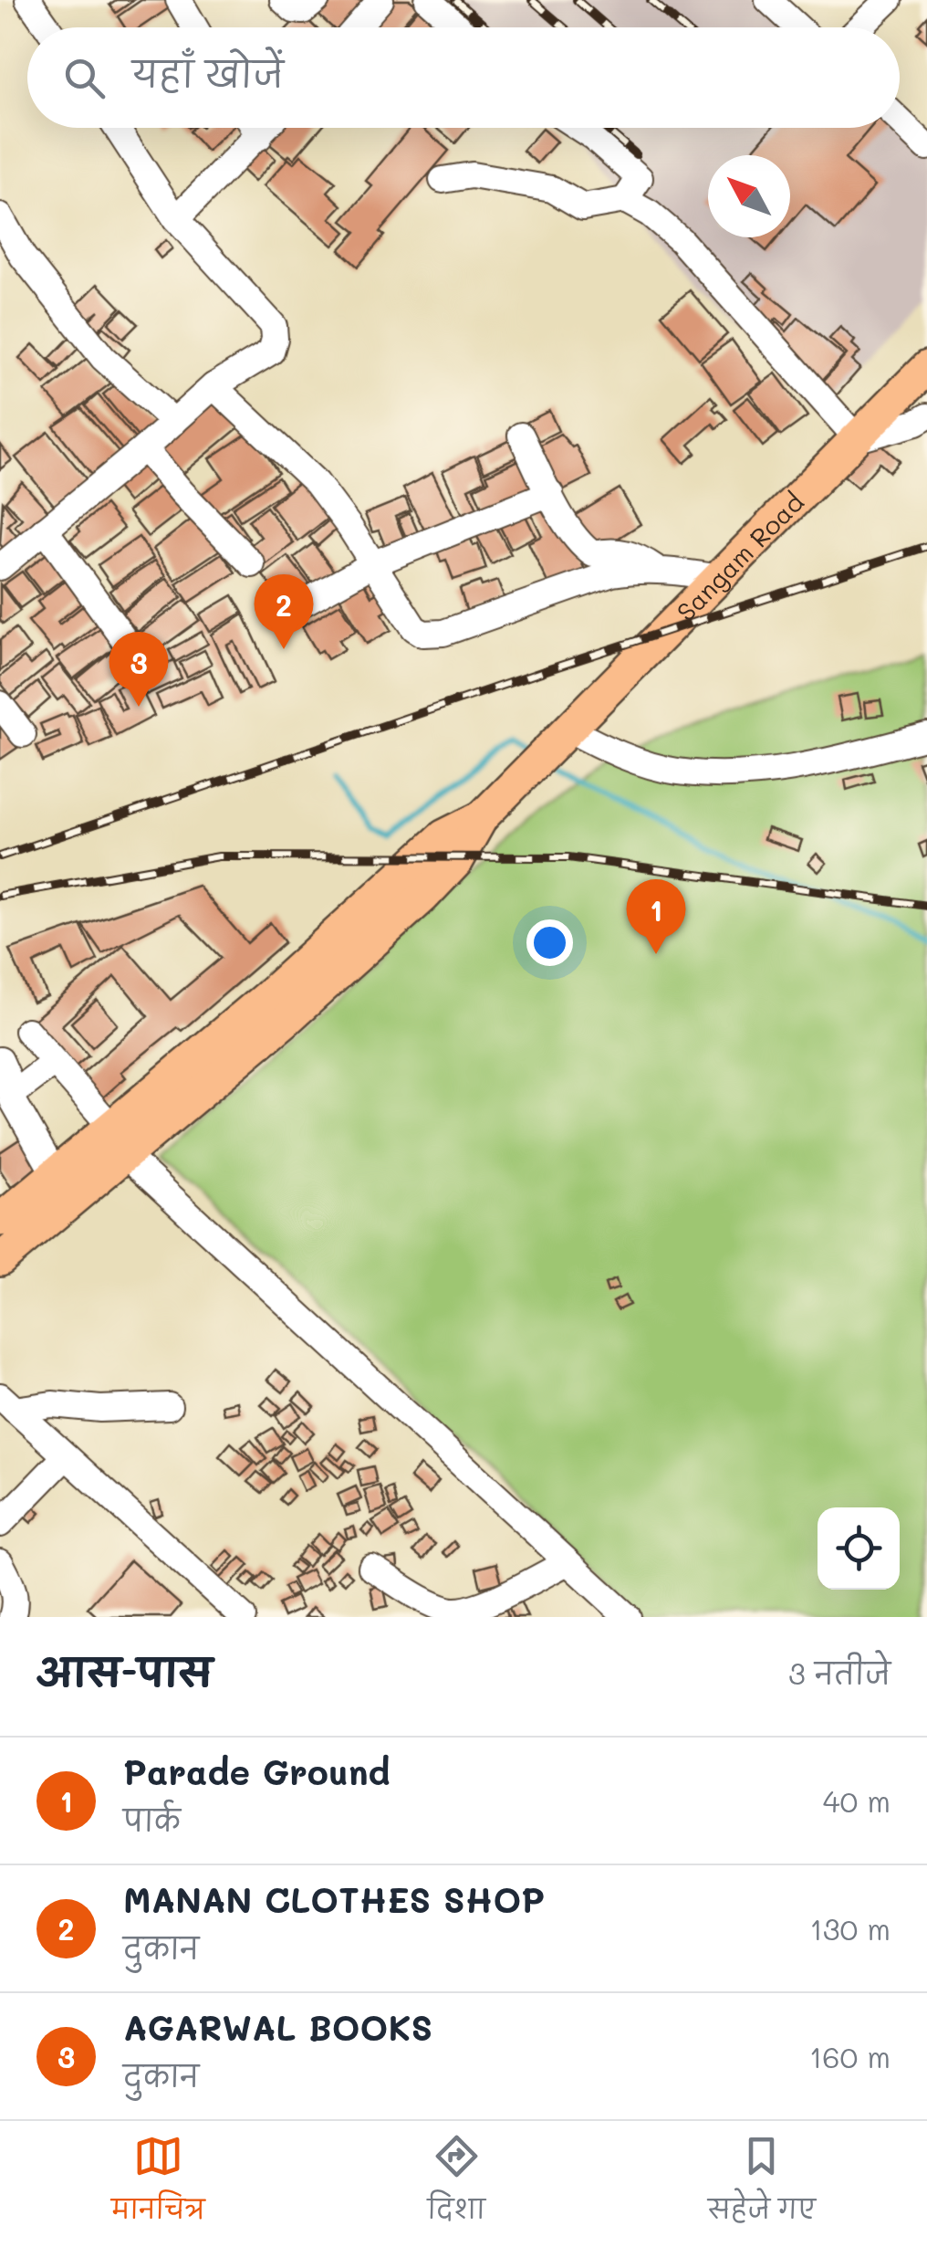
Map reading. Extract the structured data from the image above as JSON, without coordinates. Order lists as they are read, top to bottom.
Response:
{
  "streets": {
    "main road": ["Sangam Road"]
  },
  "north": "top left",
  "page": {
    "search": "यहाँ खोजें",
    "pins": ["2", "3", "1"],
    "heading": ["आस-पास", "3 नतीजे"],
    "list": [
      {
        "mark": "1",
        "name": "Parade Ground",
        "note": "पार्क",
        "value": "40 m"
      },
      {
        "mark": "2",
        "name": "MANAN CLOTHES SHOP",
        "note": "दुकान",
        "value": "130 m"
      },
      {
        "mark": "3",
        "name": "AGARWAL BOOKS",
        "note": "दुकान",
        "value": "160 m"
      }
    ],
    "nav": ["मानचित्र", "दिशा", "सहेजे गए"]
  }
}
